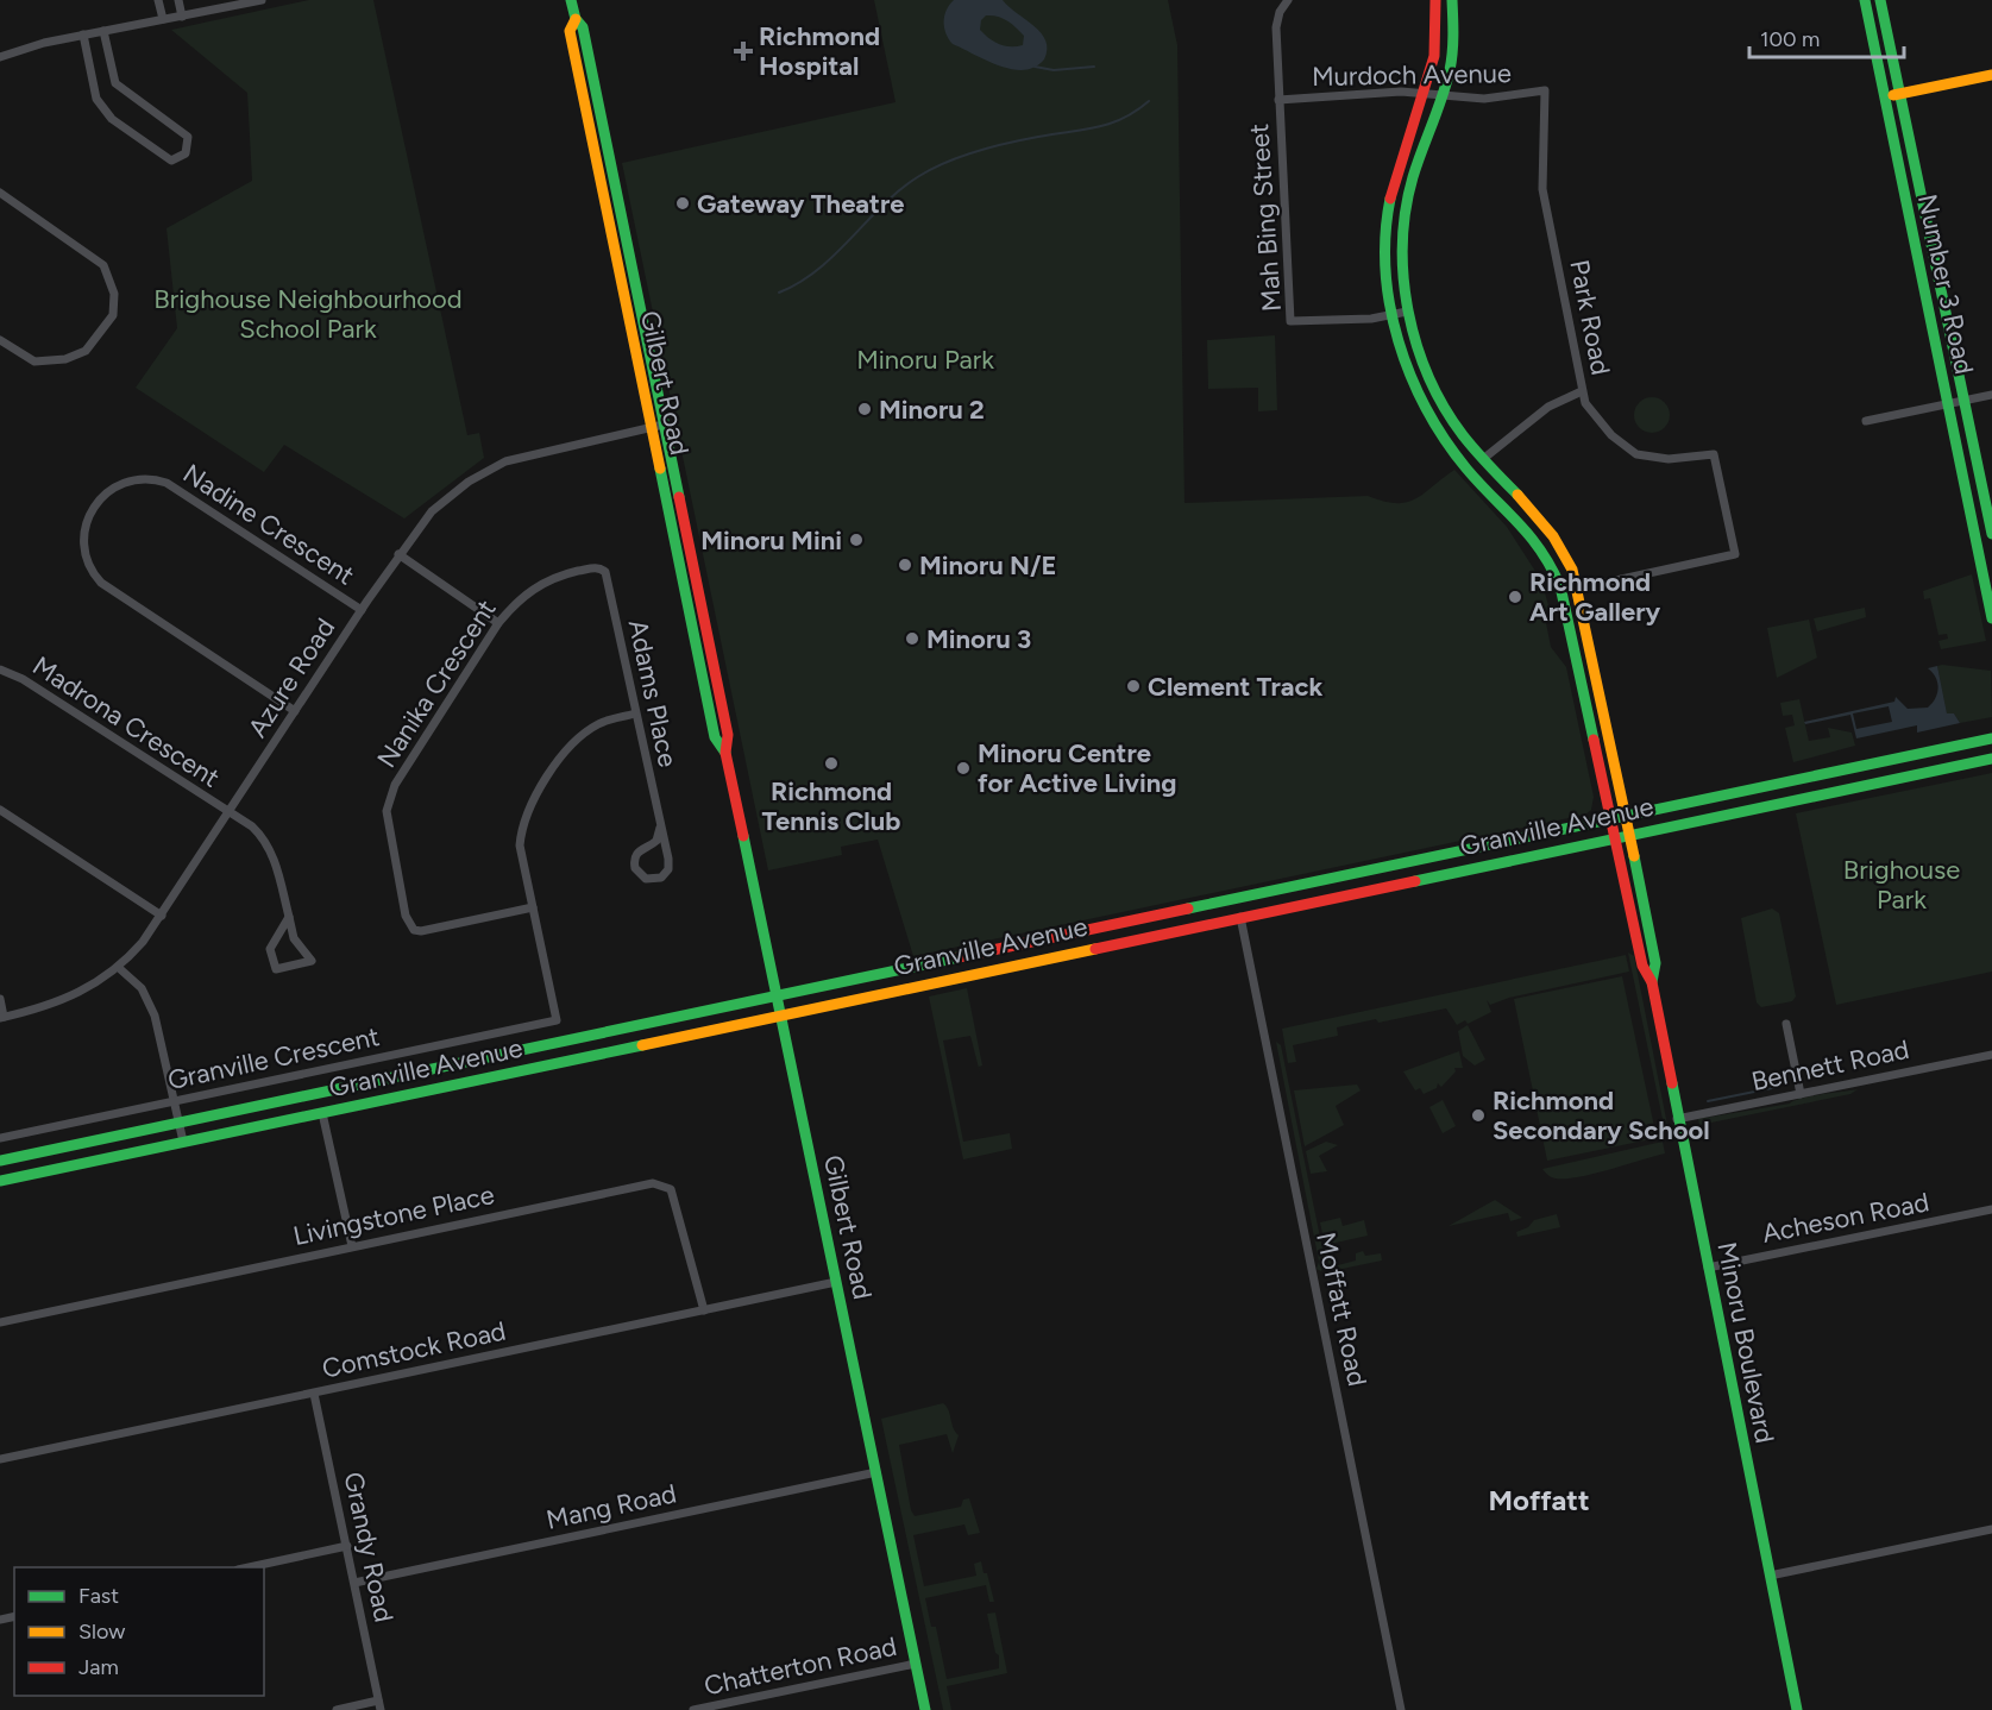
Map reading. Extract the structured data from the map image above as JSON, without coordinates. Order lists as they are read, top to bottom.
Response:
{
  "streets": {
    "main road": [
      "Number 3 Road",
      "Gilbert Road",
      "Granville Avenue",
      "Minoru Boulevard"
    ],
    "street": [
      "Murdoch Avenue",
      "Mah Bing Street",
      "Park Road",
      "Nadine Crescent",
      "Azure Road",
      "Nanika Crescent",
      "Adams Place",
      "Madrona Crescent",
      "Granville Crescent",
      "Bennett Road",
      "Livingstone Place",
      "Acheson Road",
      "Moffatt Road",
      "Comstock Road",
      "Mang Road",
      "Grandy Road",
      "Chatterton Road"
    ]
  },
  "crossings": [
    ["Murdoch Avenue", "Mah Bing Street"],
    ["Murdoch Avenue", "Park Road"],
    ["Murdoch Avenue", "Minoru Boulevard"],
    ["Mah Bing Street", "Minoru Boulevard"],
    ["Park Road", "Minoru Boulevard"],
    ["Gilbert Road", "Azure Road"],
    ["Gilbert Road", "Granville Avenue"],
    ["Gilbert Road", "Comstock Road"],
    ["Gilbert Road", "Mang Road"],
    ["Gilbert Road", "Chatterton Road"],
    ["Nadine Crescent", "Azure Road"],
    ["Azure Road", "Madrona Crescent"],
    ["Nanika Crescent", "Adams Place"],
    ["Nanika Crescent", "Granville Crescent"],
    ["Granville Avenue", "Moffatt Road"],
    ["Granville Avenue", "Minoru Boulevard"],
    ["Bennett Road", "Minoru Boulevard"],
    ["Livingstone Place", "Comstock Road"],
    ["Acheson Road", "Minoru Boulevard"],
    ["Comstock Road", "Grandy Road"],
    ["Mang Road", "Grandy Road"]
  ],
  "districts": ["Moffatt"],
  "parks": ["Brighouse Neighbourhood School Park", "Minoru Park", "Brighouse Park"],
  "places": {
    "health": ["Richmond Hospital"],
    "other": [
      "Gateway Theatre",
      "Minoru 2",
      "Minoru Mini",
      "Minoru N/E",
      "Richmond Art Gallery",
      "Minoru 3",
      "Clement Track",
      "Richmond Tennis Club",
      "Minoru Centre for Active Living",
      "Richmond Secondary School"
    ]
  },
  "legend": ["Fast", "Slow", "Jam"],
  "scale_bar": "100 m"
}
